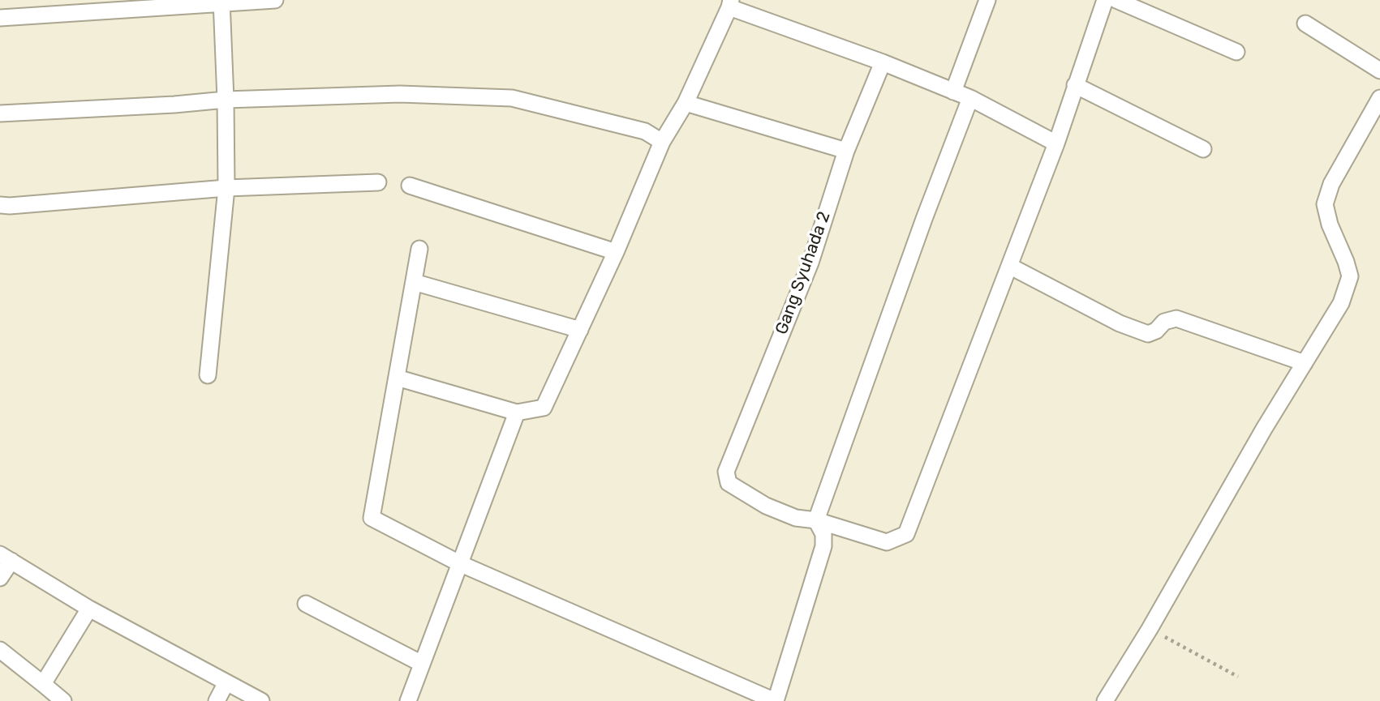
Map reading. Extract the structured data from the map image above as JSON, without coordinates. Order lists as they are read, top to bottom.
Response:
{
  "streets": {
    "street": ["Gang Syuhada 2"]
  }
}
